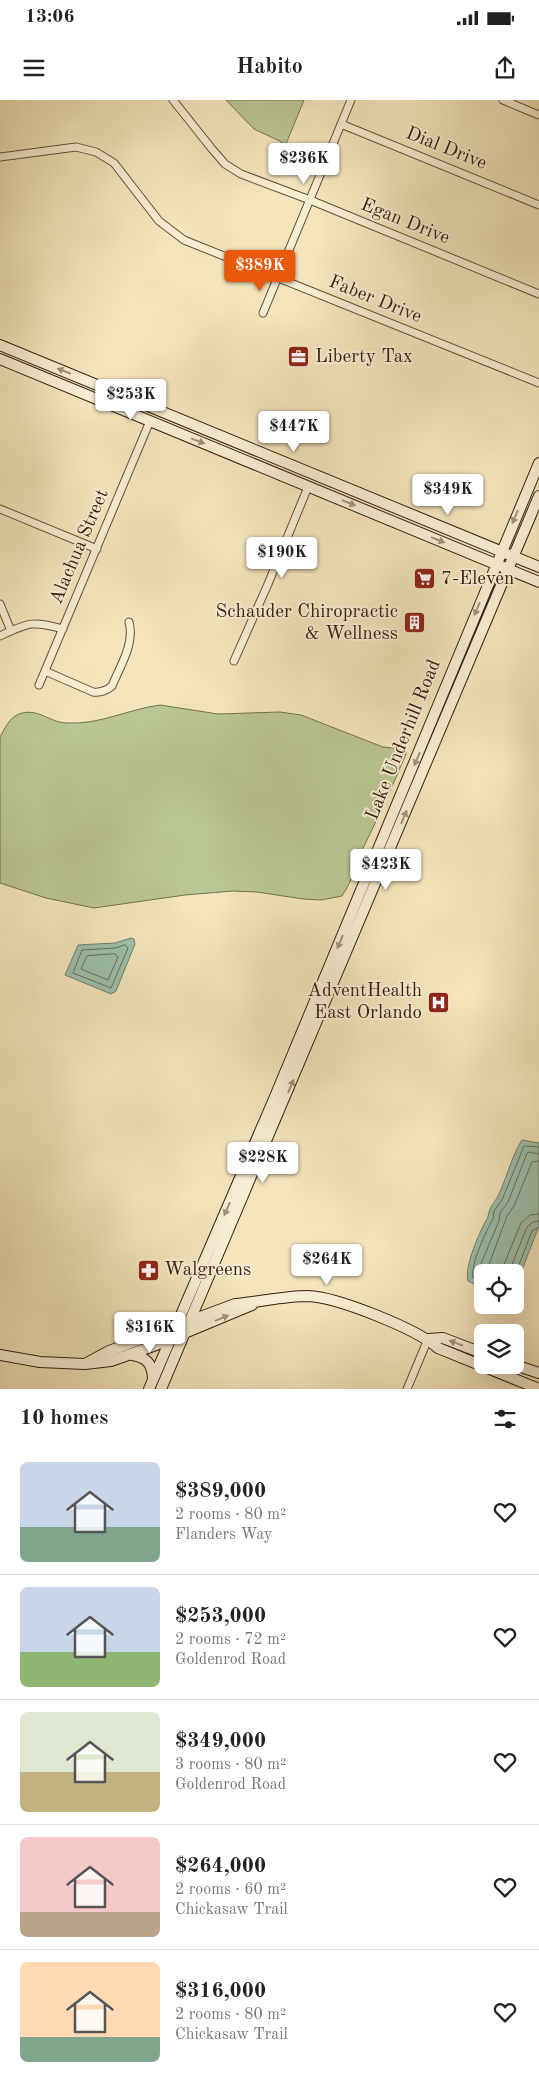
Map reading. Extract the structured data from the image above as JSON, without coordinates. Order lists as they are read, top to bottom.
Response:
{
  "streets": {
    "street": [
      "Dial Drive",
      "Egan Drive",
      "Faber Drive",
      "Alachua Street",
      "Lake Underhill Road"
    ]
  },
  "places": {
    "office": ["Liberty Tax"],
    "supermarket": ["7-Eleven"],
    "building": ["Schauder Chiropractic & Wellness"],
    "hospital": ["AdventHealth East Orlando"],
    "pharmacy": ["Walgreens"]
  },
  "page": {
    "status": "13:06",
    "header": "Habito",
    "price": [
      "$236K",
      "$389K",
      "$253K",
      "$447K",
      "$349K",
      "$190K",
      "$423K",
      "$228K",
      "$264K",
      "$316K"
    ],
    "heading": "10 homes",
    "list": [
      {
        "name": "$389,000",
        "note": "2 rooms · 80 m² · Flanders Way"
      },
      {
        "name": "$253,000",
        "note": "2 rooms · 72 m² · Goldenrod Road"
      },
      {
        "name": "$349,000",
        "note": "3 rooms · 80 m² · Goldenrod Road"
      },
      {
        "name": "$264,000",
        "note": "2 rooms · 60 m² · Chickasaw Trail"
      },
      {
        "name": "$316,000",
        "note": "2 rooms · 80 m² · Chickasaw Trail"
      }
    ]
  }
}
